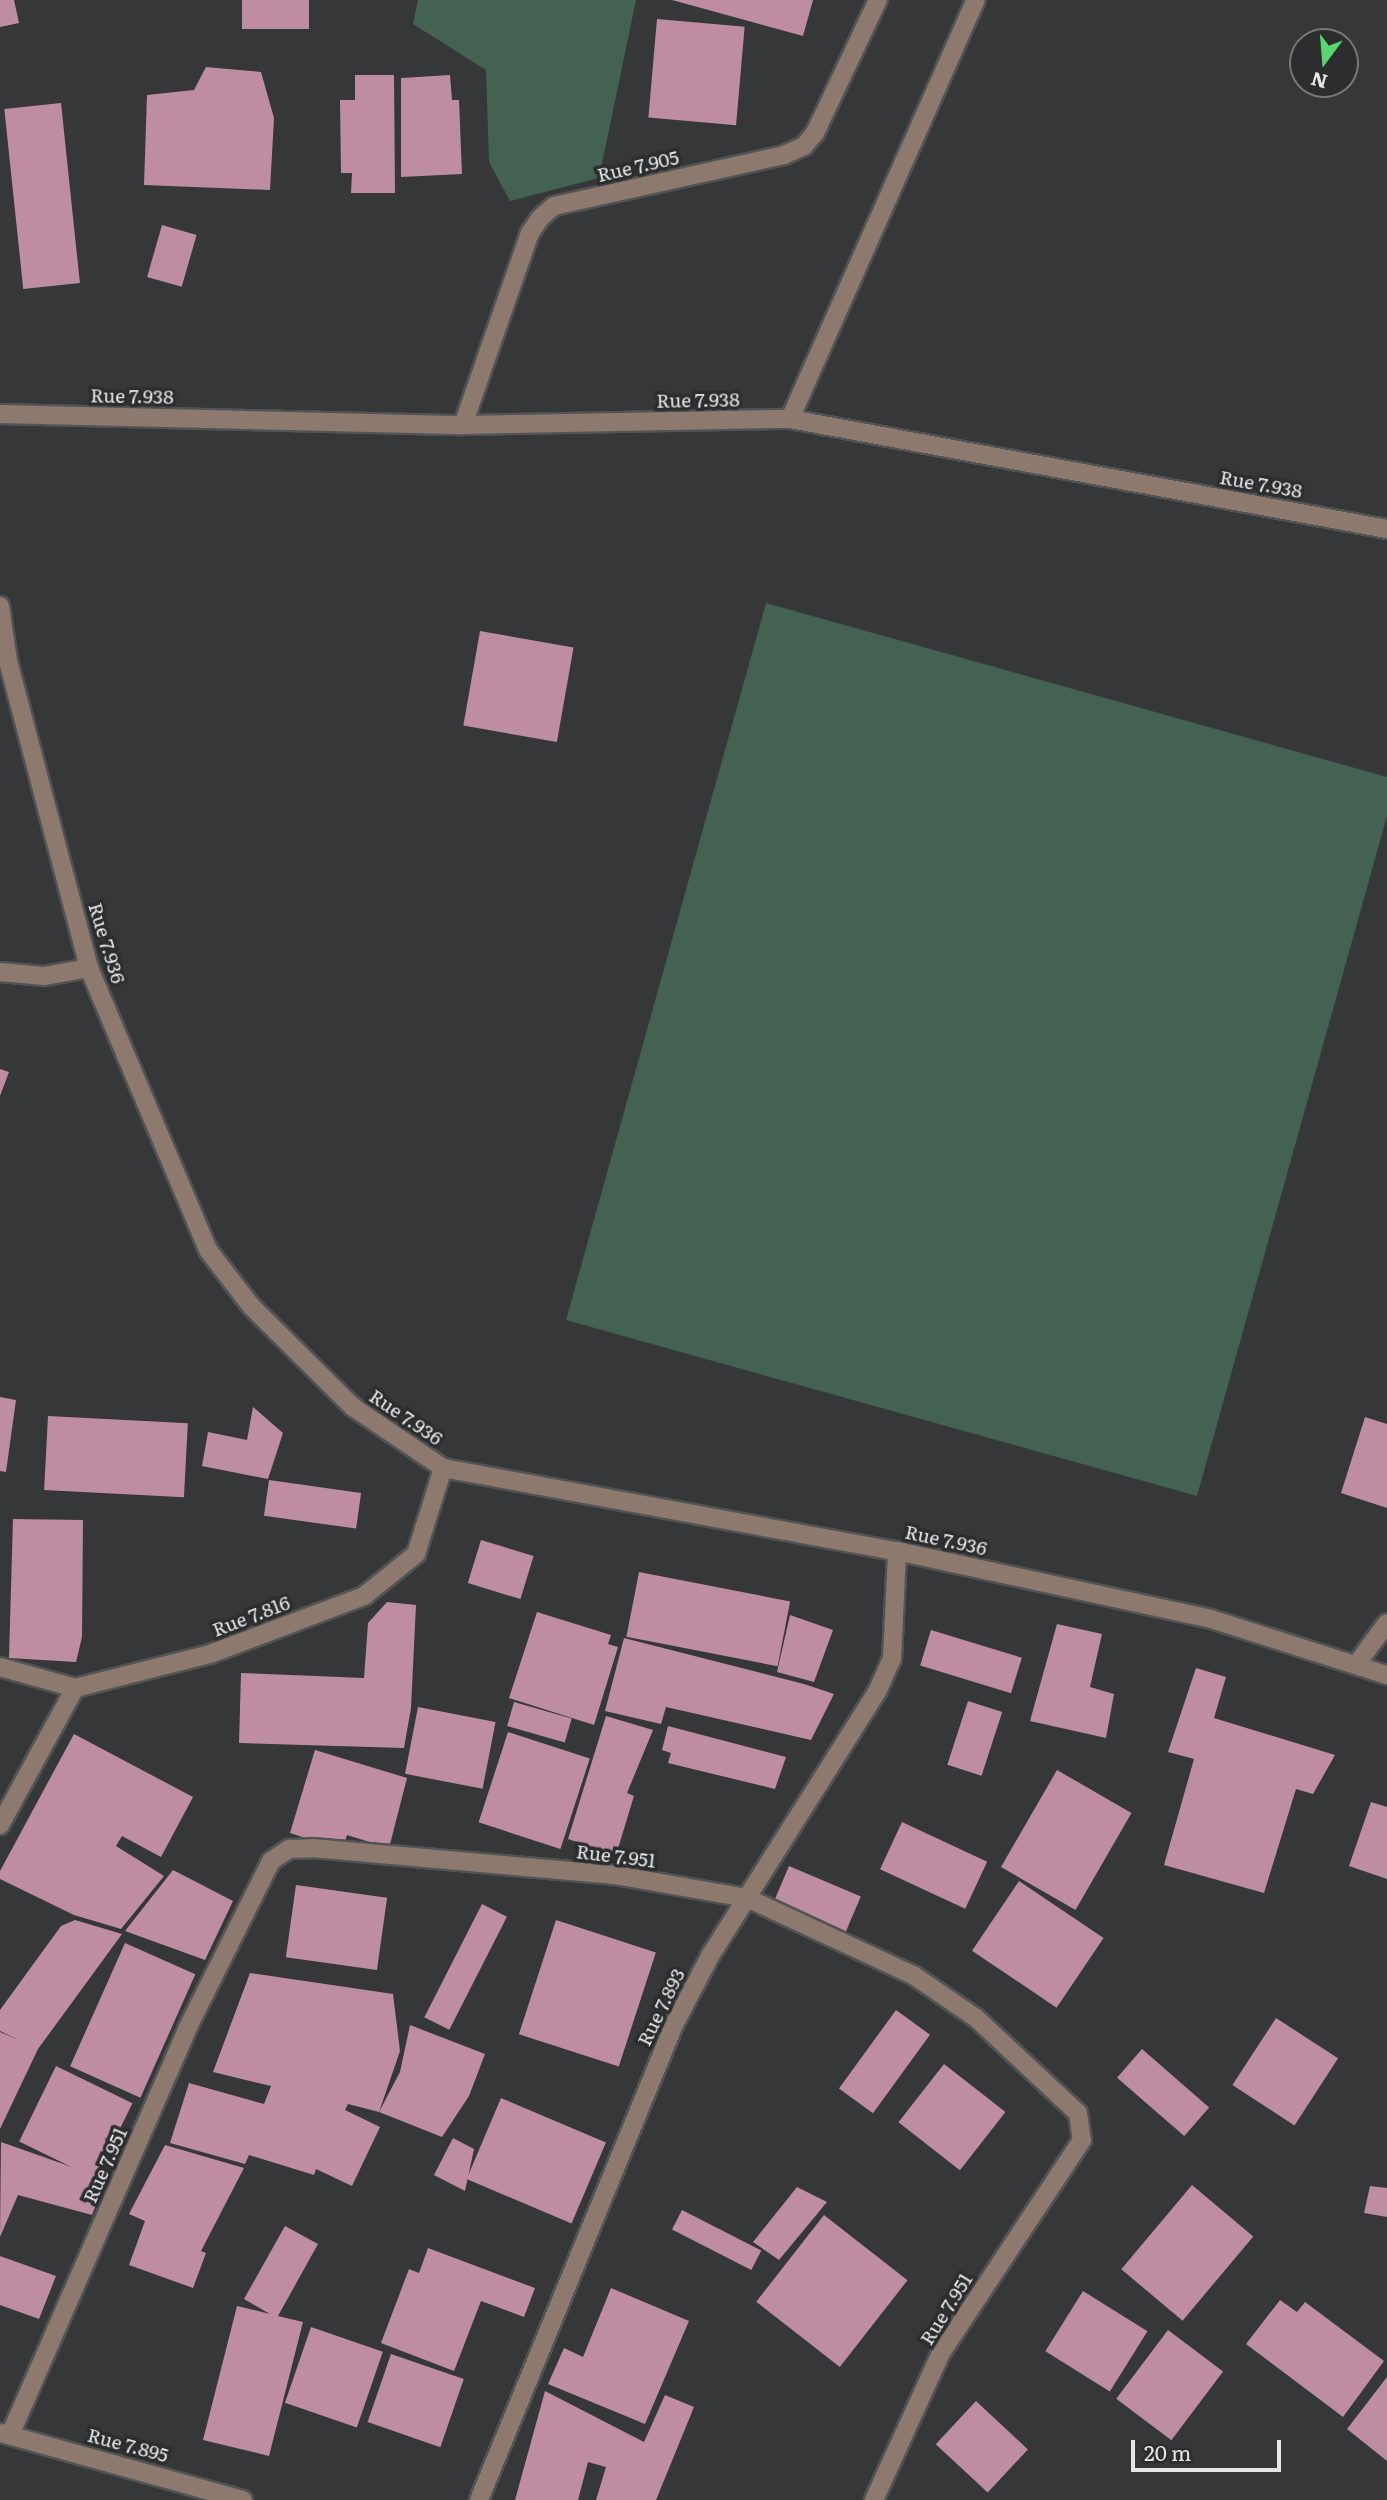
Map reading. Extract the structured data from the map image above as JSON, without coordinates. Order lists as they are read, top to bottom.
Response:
{
  "streets": {
    "street": [
      "Rue 7.905",
      "Rue 7.938",
      "Rue 7.936",
      "Rue 7.816",
      "Rue 7.951",
      "Rue 7.893",
      "Rue 7.895"
    ]
  },
  "crossings": [
    ["Rue 7.905", "Rue 7.938"],
    ["Rue 7.936", "Rue 7.816"],
    ["Rue 7.936", "Rue 7.893"],
    ["Rue 7.951", "Rue 7.893"],
    ["Rue 7.951", "Rue 7.895"]
  ],
  "scale_bar": "20 m",
  "north": "bottom"
}
